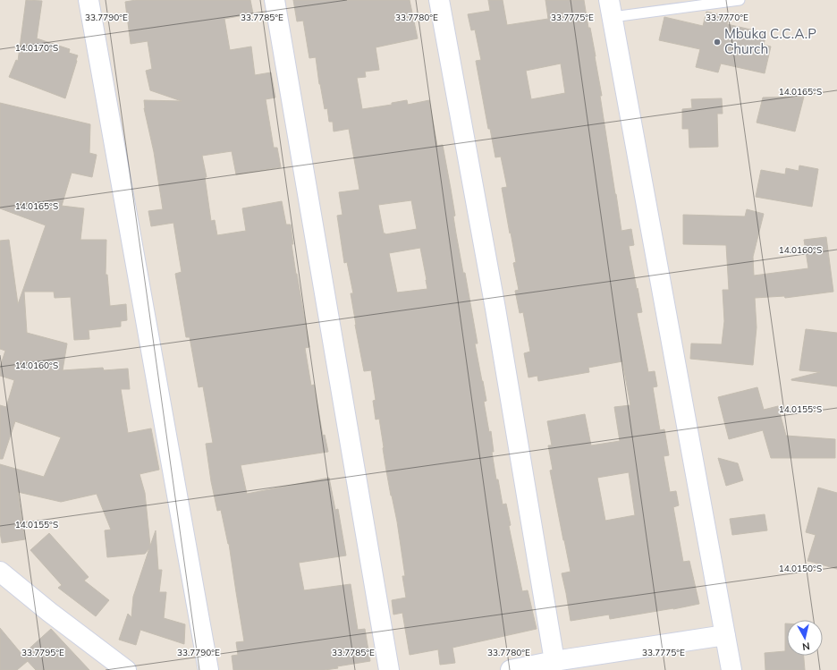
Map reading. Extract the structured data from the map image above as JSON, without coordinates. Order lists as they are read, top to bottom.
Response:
{
  "places": ["Mbuka C.C.A.P Church"],
  "north": "bottom",
  "coordinates": [
    "33.7790°E",
    "33.7785°E",
    "33.7780°E",
    "33.7775°E",
    "33.7770°E",
    "14.0170°S",
    "14.0165°S",
    "14.0160°S",
    "14.0155°S",
    "14.0150°S",
    "33.7795°E"
  ]
}
